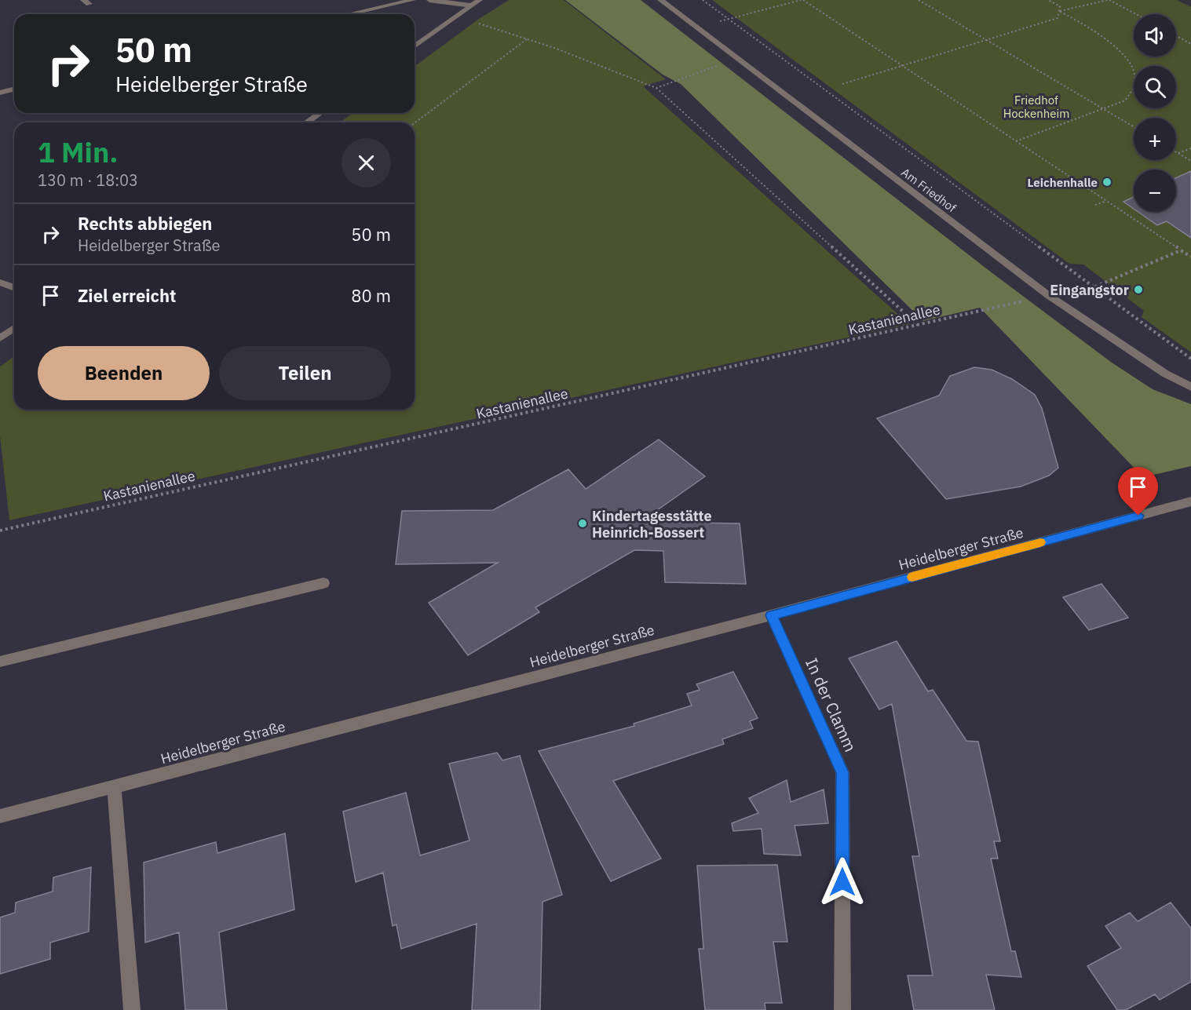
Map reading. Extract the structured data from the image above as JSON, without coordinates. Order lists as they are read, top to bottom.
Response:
{
  "streets": {
    "street": ["Am Friedhof", "Heidelberger Straße", "In der Clamm"],
    "path": ["Kastanienallee"]
  },
  "crossings": [
    ["Am Friedhof", "Kastanienallee"],
    ["Heidelberger Straße", "In der Clamm"]
  ],
  "parks": ["Friedhof Hockenheim"],
  "places": ["Leichenhalle", "Eingangstor", "Kindertagesstätte Heinrich-Bossert"],
  "page": {
    "map_buttons": ["+", "−"],
    "turn": ["50 m", "Heidelberger Straße"],
    "heading": ["1 Min.", "130 m · 18:03"],
    "list": [
      {
        "name": "Rechts abbiegen",
        "note": "Heidelberger Straße",
        "value": "50 m"
      },
      {
        "name": "Ziel erreicht",
        "value": "80 m"
      }
    ],
    "buttons": ["Beenden", "Teilen"]
  }
}
